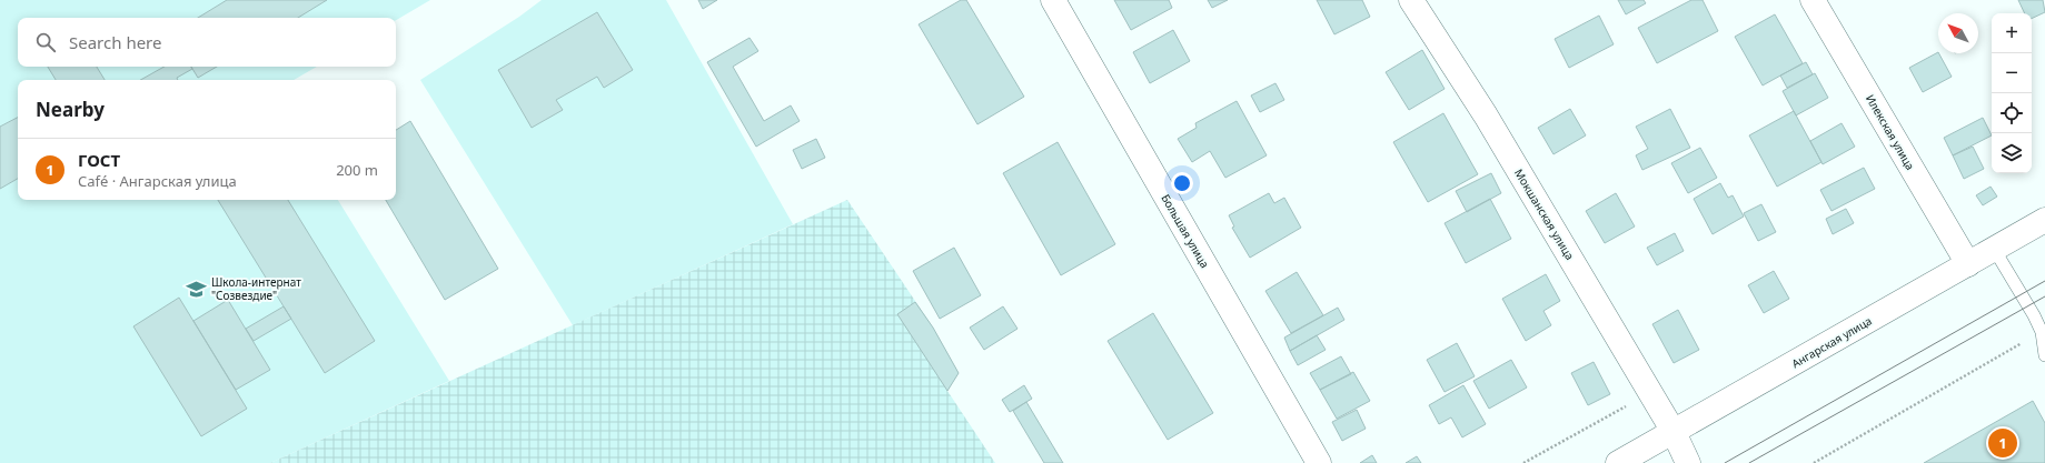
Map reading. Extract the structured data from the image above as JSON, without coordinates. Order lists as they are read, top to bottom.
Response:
{
  "streets": {
    "street": [
      "Илекская улица",
      "Мокшанская улица",
      "Большая улица",
      "Ангарская улица"
    ]
  },
  "crossings": [
    ["Илекская улица", "Ангарская улица"],
    ["Мокшанская улица", "Ангарская улица"]
  ],
  "places": {
    "school or university": ["Школа-интернат \"Созвездие\""]
  },
  "north": "top left",
  "page": {
    "map_buttons": ["+", "−"],
    "search": "Search here",
    "heading": "Nearby",
    "list": [
      {
        "mark": "1",
        "name": "ГОСТ",
        "note": "Café · Ангарская улица",
        "value": "200 m"
      }
    ],
    "pins": "1"
  }
}
